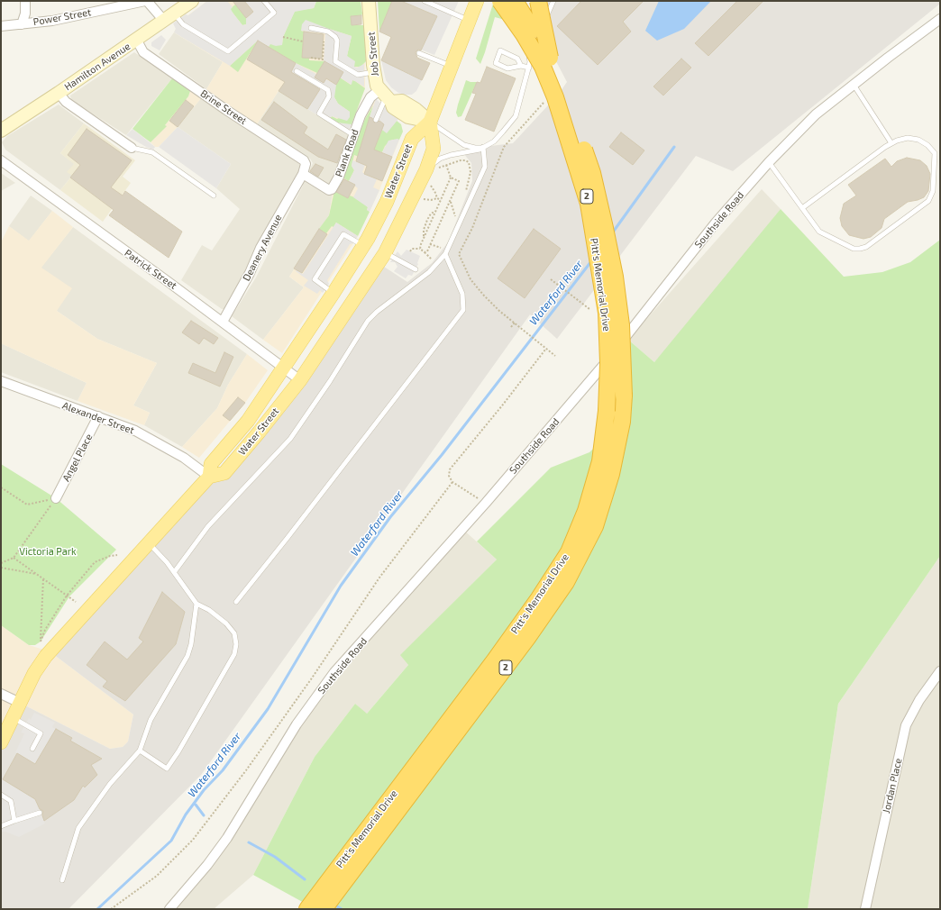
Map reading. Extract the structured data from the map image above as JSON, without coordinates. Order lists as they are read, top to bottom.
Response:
{
  "streets": {
    "highway": ["2", "Pitt's Memorial Drive"],
    "main road": ["Water Street"],
    "street": [
      "Power Street",
      "Job Street",
      "Hamilton Avenue",
      "Brine Street",
      "Plank Road",
      "Southside Road",
      "Deanery Avenue",
      "Patrick Street",
      "Alexander Street",
      "Angel Place",
      "Jordan Place"
    ]
  },
  "crossings": [
    ["Job Street", "Plank Road"],
    ["Hamilton Avenue", "Brine Street"],
    ["Brine Street", "Plank Road"],
    ["Brine Street", "Deanery Avenue"],
    ["Plank Road", "Deanery Avenue"],
    ["Water Street", "Patrick Street"],
    ["Water Street", "Alexander Street"],
    ["Deanery Avenue", "Patrick Street"],
    ["Alexander Street", "Angel Place"]
  ],
  "water": ["Waterford River"],
  "parks": ["Victoria Park"]
}
